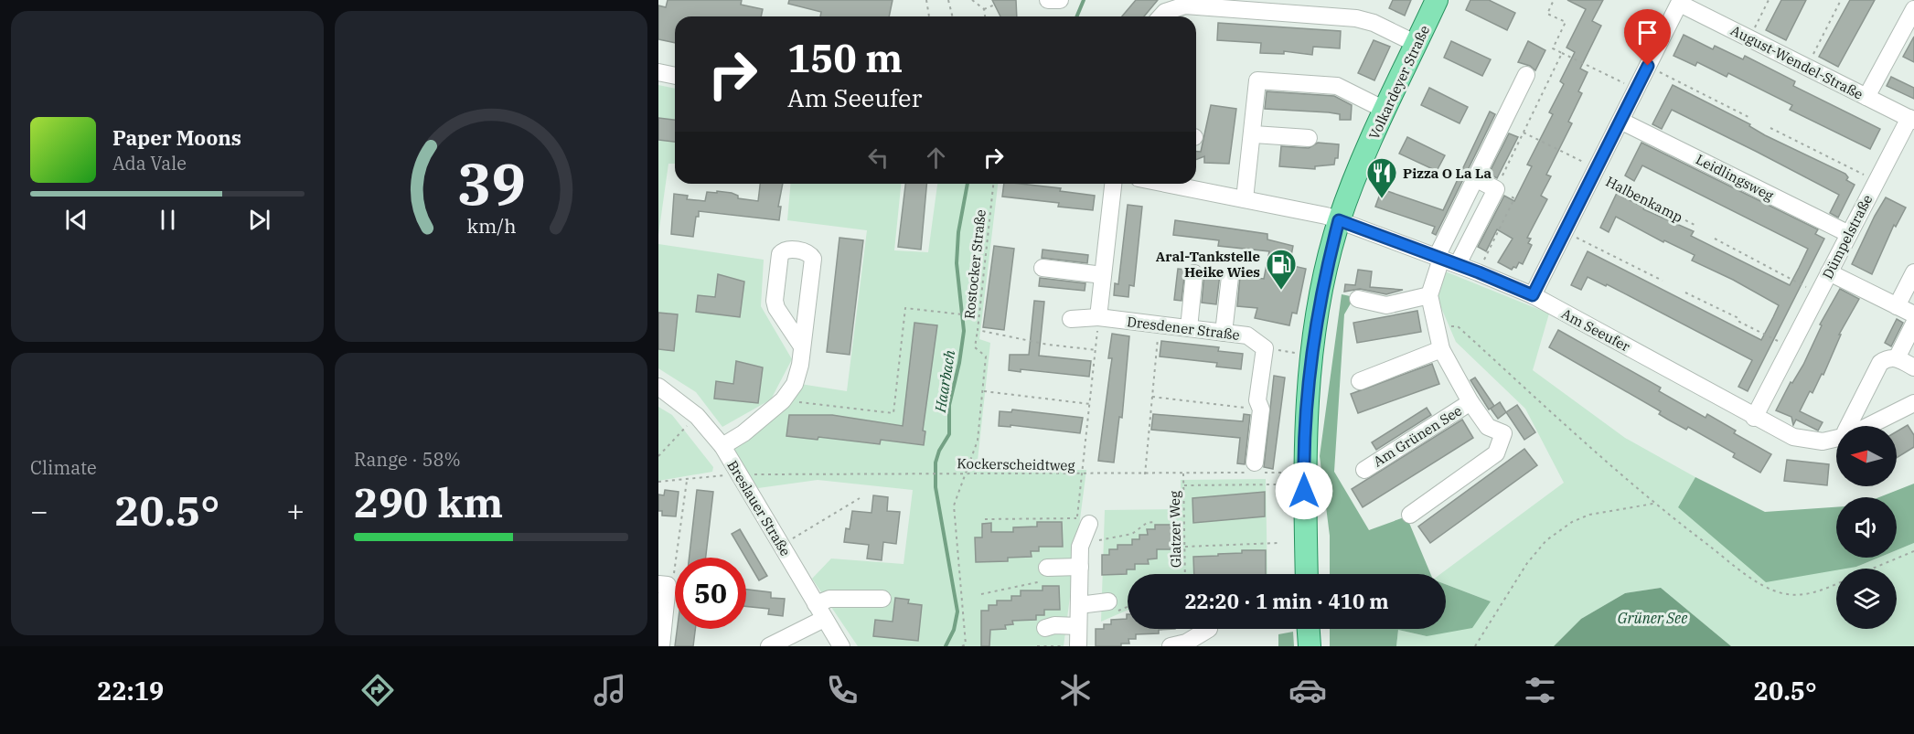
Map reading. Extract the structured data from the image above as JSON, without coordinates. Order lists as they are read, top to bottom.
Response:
{
  "streets": {
    "main road": ["Volkardeyer Straße"],
    "street": [
      "August-Wendel-Straße",
      "Leidlingsweg",
      "Halbenkamp",
      "Dümpelstraße",
      "Dresdener Straße",
      "Am Seeufer",
      "Am Grünen See",
      "Breslauer Straße"
    ],
    "path": ["Rostocker Straße", "Kockerscheidtweg", "Glatzer Weg"]
  },
  "crossings": [
    ["August-Wendel-Straße", "Halbenkamp"],
    ["August-Wendel-Straße", "Dümpelstraße"],
    ["Volkardeyer Straße", "Am Seeufer"],
    ["Leidlingsweg", "Halbenkamp"],
    ["Leidlingsweg", "Dümpelstraße"],
    ["Halbenkamp", "Am Seeufer"],
    ["Dümpelstraße", "Am Seeufer"],
    ["Am Seeufer", "Am Grünen See"],
    ["Kockerscheidtweg", "Breslauer Straße"],
    ["Kockerscheidtweg", "Glatzer Weg"]
  ],
  "water": ["Haarbach", "Grüner See"],
  "places": {
    "restaurant": ["Pizza O La La"],
    "fuel station": ["Aral-Tankstelle Heike Wies"]
  },
  "north": "left",
  "page": {
    "turn": ["150 m", "Am Seeufer"],
    "song": ["Paper Moons", "Ada Vale"],
    "tile": [
      "Climate",
      ["Range · 58%", "290 km"]
    ],
    "heat": ["−", "20.5°", "+"],
    "limit": "50",
    "trip": "22:20 · 1 min · 410 m",
    "tabs": ["22:19", "20.5°"],
    "gauge": ["39", "km/h"]
  }
}
